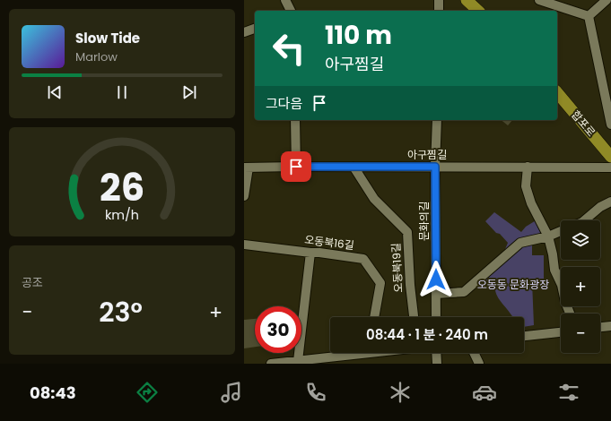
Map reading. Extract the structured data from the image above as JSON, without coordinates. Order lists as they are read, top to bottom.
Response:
{
  "streets": {
    "main road": ["합포로"],
    "street": [
      "아구찜길",
      "문화의길",
      "오동북16길",
      "오동북19길"
    ]
  },
  "crossings": [
    ["아구찜길", "문화의길"],
    ["아구찜길", "오동북19길"]
  ],
  "parks": ["오동동 문화광장"],
  "page": {
    "turn": ["110 m", "아구찜길"],
    "song": ["Slow Tide", "Marlow"],
    "then": "그다음",
    "map_buttons": ["+", "−"],
    "tile": "공조",
    "heat": ["−", "23°", "+"],
    "limit": "30",
    "trip": "08:44 · 1 분 · 240 m",
    "tabs": "08:43",
    "gauge": ["26", "km/h"]
  }
}
